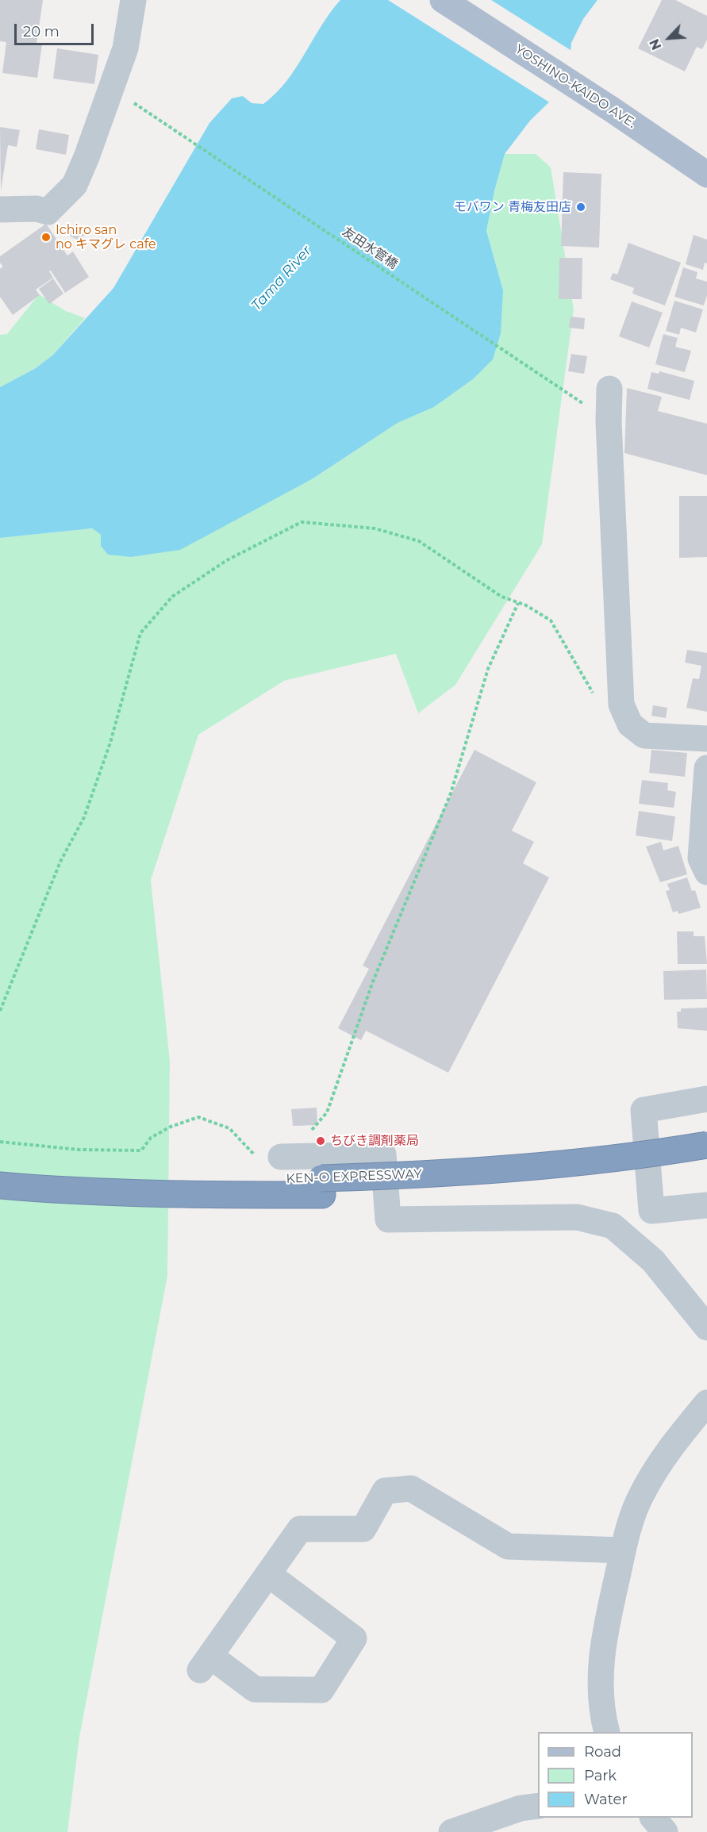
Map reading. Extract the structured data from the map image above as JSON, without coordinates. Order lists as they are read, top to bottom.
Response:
{
  "streets": {
    "highway": ["KEN-O EXPRESSWAY"],
    "main road": ["YOSHINO-KAIDO AVE."],
    "path": ["友田水管橋"]
  },
  "water": ["Tama River"],
  "places": ["モバワン 青梅友田店", "Ichiro san no キマグレ cafe", "ちびき調剤薬局"],
  "legend": ["Road", "Park", "Water"],
  "scale_bar": "20 m",
  "north": "bottom left"
}
